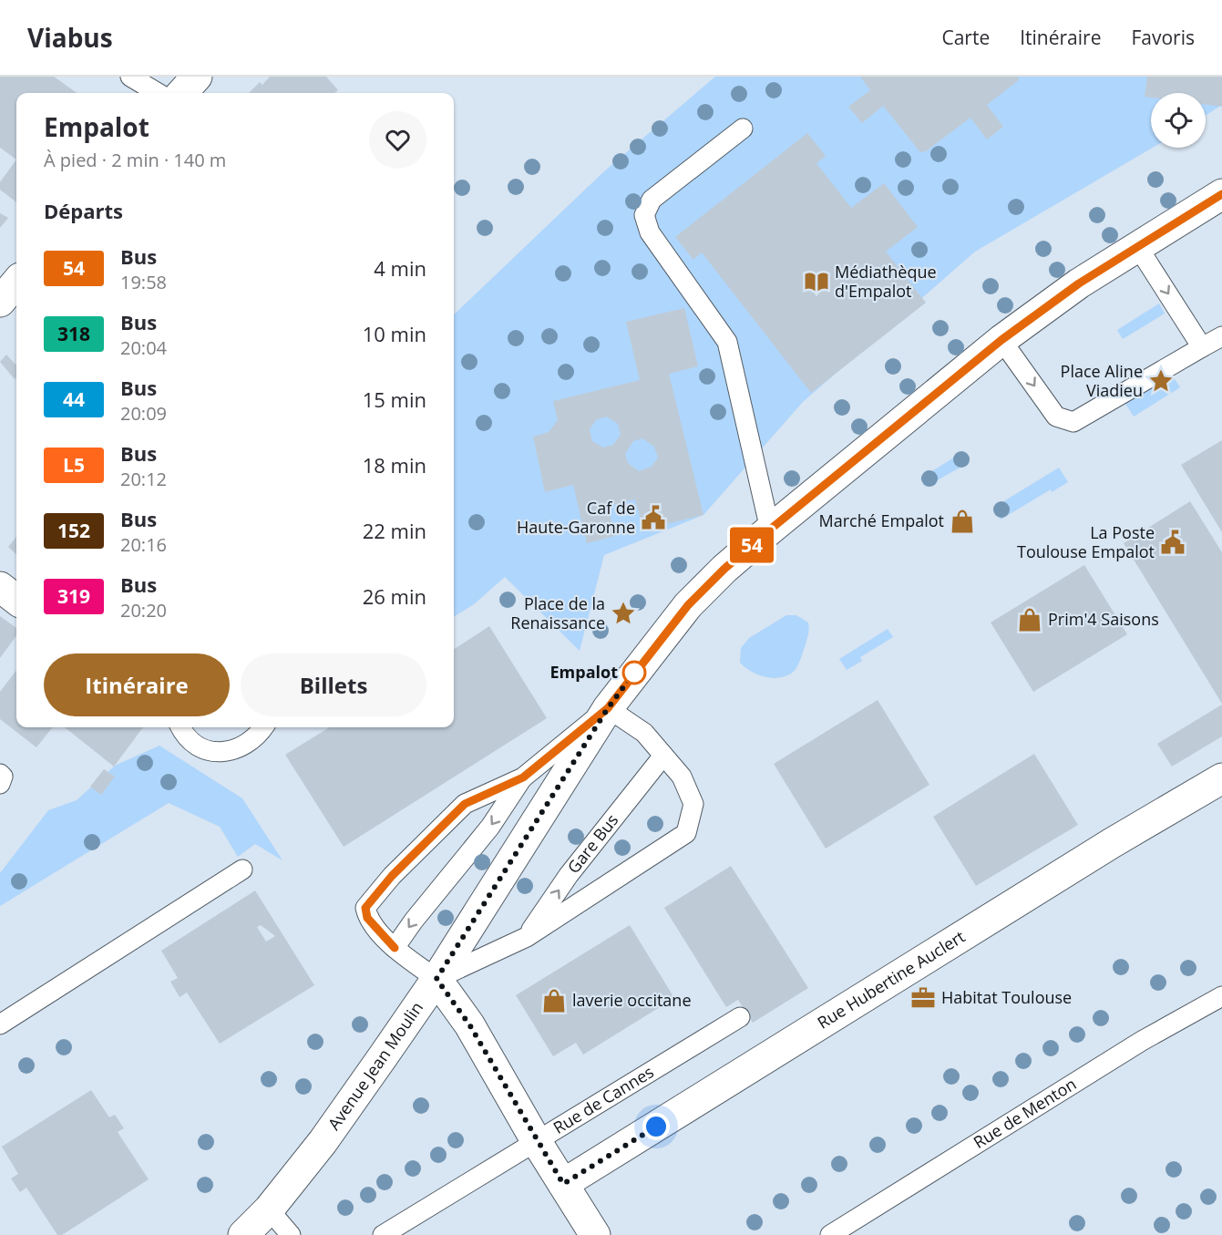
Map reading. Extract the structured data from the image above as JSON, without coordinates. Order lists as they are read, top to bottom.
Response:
{
  "streets": {
    "street": ["Rue Hubertine Auclert", "Avenue Jean Moulin"],
    "lane": ["Gare Bus", "Rue de Cannes", "Rue de Menton"]
  },
  "crossings": [
    ["Gare Bus", "Avenue Jean Moulin"]
  ],
  "places": {
    "library": ["Médiathèque d'Empalot"],
    "place": ["Place Aline Viadieu", "Place de la Renaissance"],
    "public building": ["Caf de Haute-Garonne", "La Poste Toulouse Empalot"],
    "shop": ["Marché Empalot", "Prim'4 Saisons", "laverie occitane"],
    "other": ["Empalot"],
    "office": ["Habitat Toulouse"]
  },
  "lines": ["bus line 54"],
  "page": {
    "header": "Viabus",
    "nav": ["Carte", "Itinéraire", "Favoris"],
    "on_map": "54",
    "heading": [
      ["Empalot", "À pied · 2 min · 140 m"],
      "Départs"
    ],
    "list": [
      {
        "mark": "54",
        "name": "Bus",
        "note": "19:58",
        "value": "4 min"
      },
      {
        "mark": "318",
        "name": "Bus",
        "note": "20:04",
        "value": "10 min"
      },
      {
        "mark": "44",
        "name": "Bus",
        "note": "20:09",
        "value": "15 min"
      },
      {
        "mark": "L5",
        "name": "Bus",
        "note": "20:12",
        "value": "18 min"
      },
      {
        "mark": "152",
        "name": "Bus",
        "note": "20:16",
        "value": "22 min"
      },
      {
        "mark": "319",
        "name": "Bus",
        "note": "20:20",
        "value": "26 min"
      }
    ],
    "buttons": ["Itinéraire", "Billets"]
  }
}
